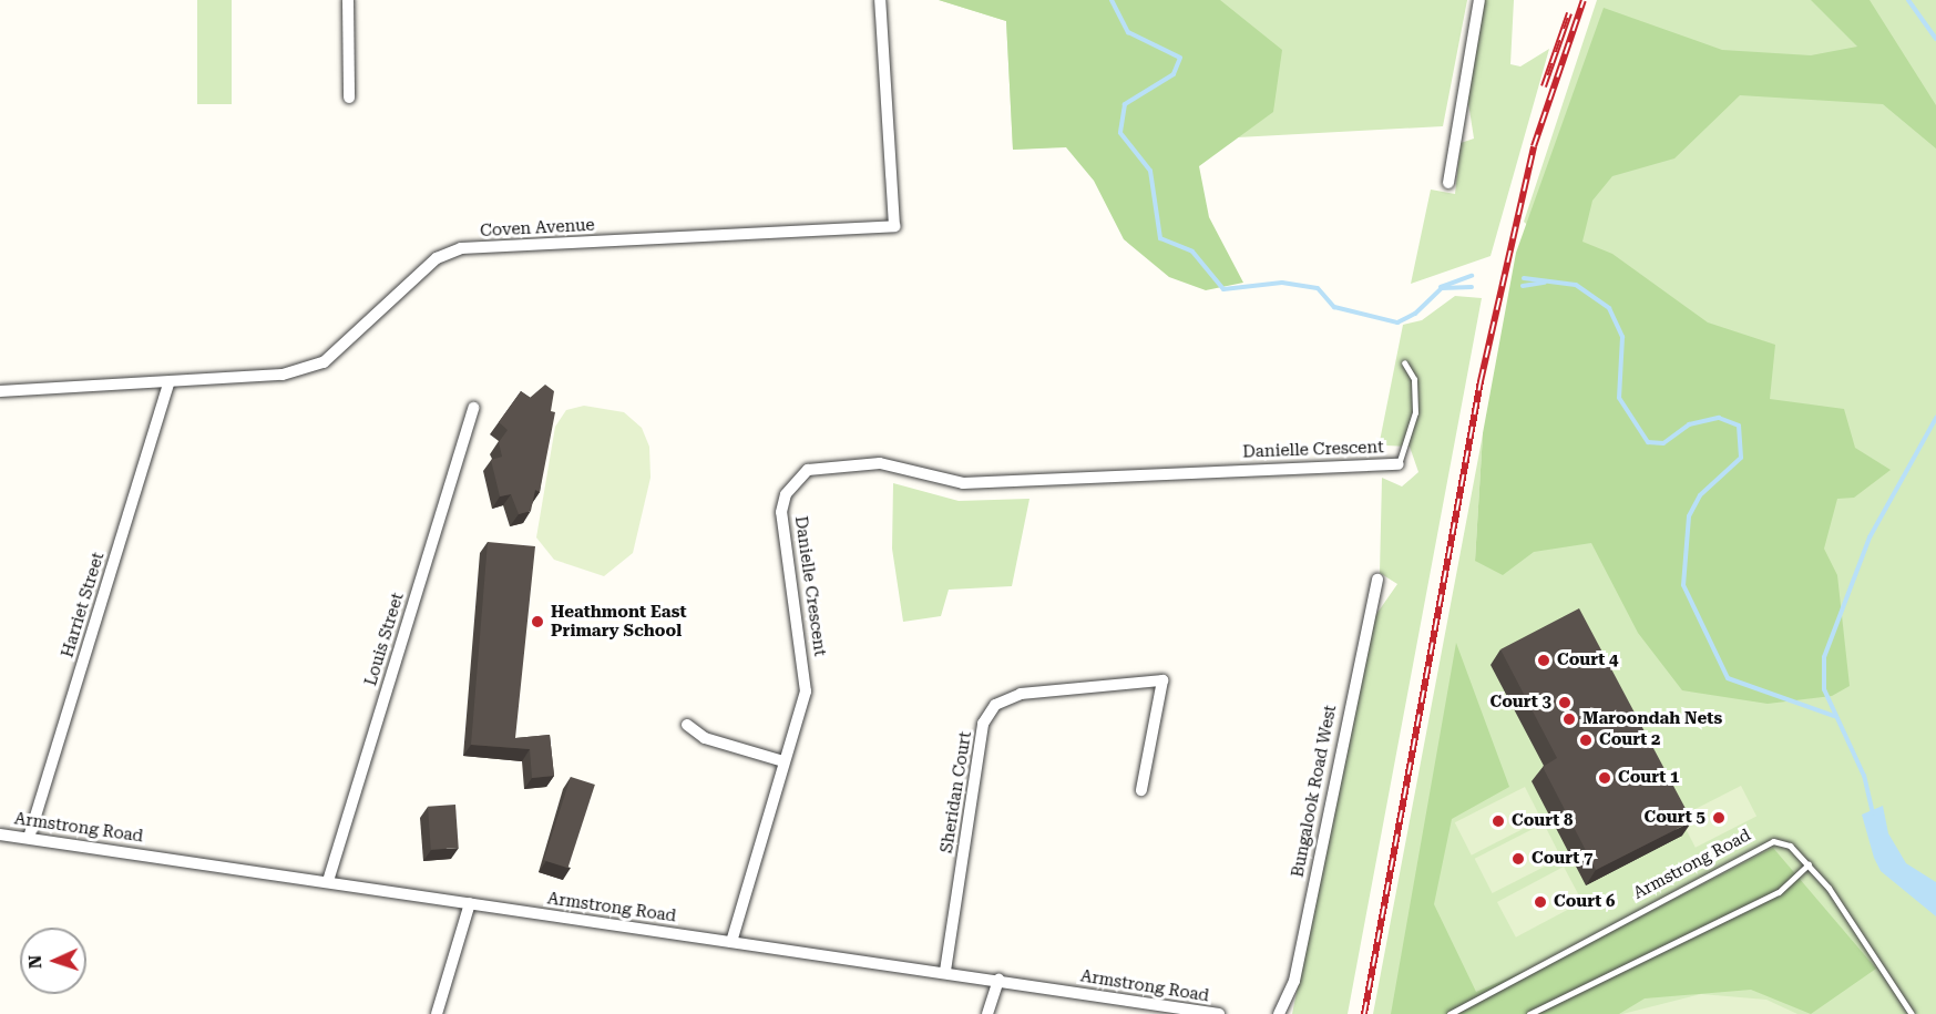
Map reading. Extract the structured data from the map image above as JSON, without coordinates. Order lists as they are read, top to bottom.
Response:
{
  "streets": {
    "street": [
      "Coven Avenue",
      "Danielle Crescent",
      "Harriet Street",
      "Louis Street",
      "Bungalook Road West",
      "Sheridan Court",
      "Armstrong Road"
    ]
  },
  "crossings": [
    ["Coven Avenue", "Harriet Street"],
    ["Danielle Crescent", "Armstrong Road"],
    ["Harriet Street", "Armstrong Road"],
    ["Louis Street", "Armstrong Road"],
    ["Sheridan Court", "Armstrong Road"]
  ],
  "places": [
    "Heathmont East Primary School",
    "Court 4",
    "Court 3",
    "Maroondah Nets",
    "Court 2",
    "Court 1",
    "Court 5",
    "Court 8",
    "Court 7",
    "Court 6"
  ],
  "north": "left"
}
